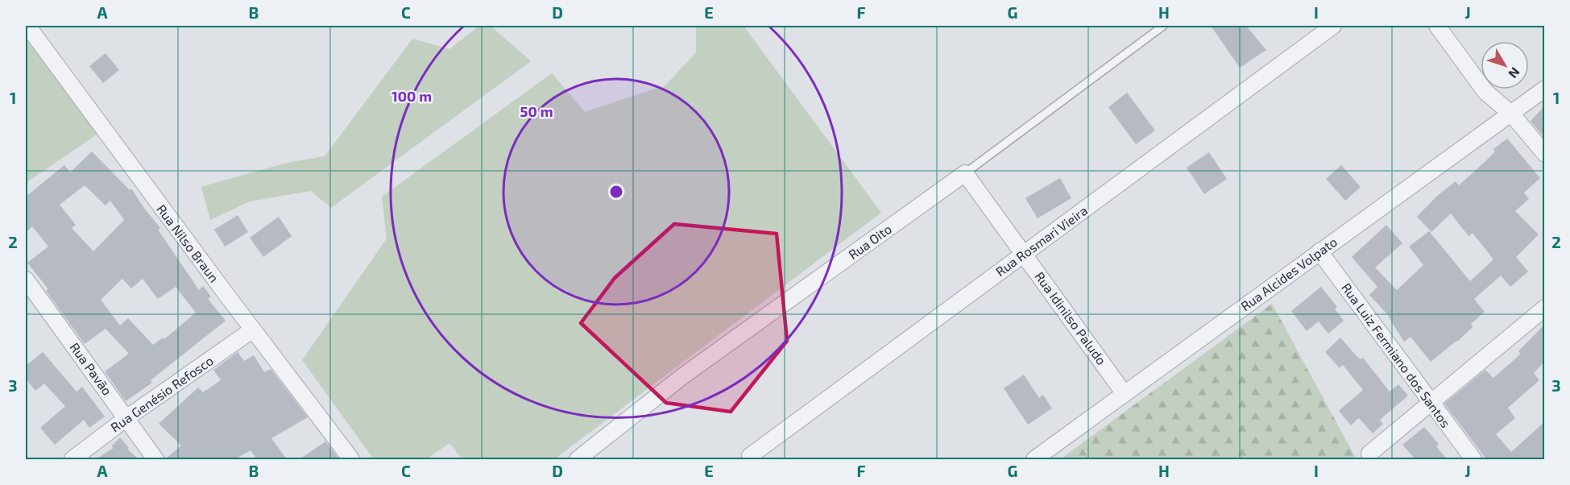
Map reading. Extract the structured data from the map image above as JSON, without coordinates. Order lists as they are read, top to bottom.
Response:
{
  "streets": {
    "street": [
      "Rua Rosmari Vieira",
      "Rua Oito",
      "Rua Nilso Braun",
      "Rua Alcides Volpato",
      "Rua Idinilso Paludo",
      "Rua Luiz Fermiano dos Santos",
      "Rua Pavão",
      "Rua Genésio Refosco"
    ]
  },
  "crossings": [
    ["Rua Rosmari Vieira", "Rua Idinilso Paludo"],
    ["Rua Oito", "Rua Idinilso Paludo"],
    ["Rua Nilso Braun", "Rua Genésio Refosco"],
    ["Rua Alcides Volpato", "Rua Idinilso Paludo"],
    ["Rua Alcides Volpato", "Rua Luiz Fermiano dos Santos"],
    ["Rua Pavão", "Rua Genésio Refosco"]
  ],
  "north": "bottom right",
  "grid": {
    "columns": [
      "A",
      "B",
      "C",
      "D",
      "E",
      "F",
      "G",
      "H",
      "I",
      "J"
    ],
    "rows": ["1", "2", "3"]
  },
  "rings": ["100 m", "50 m"]
}
